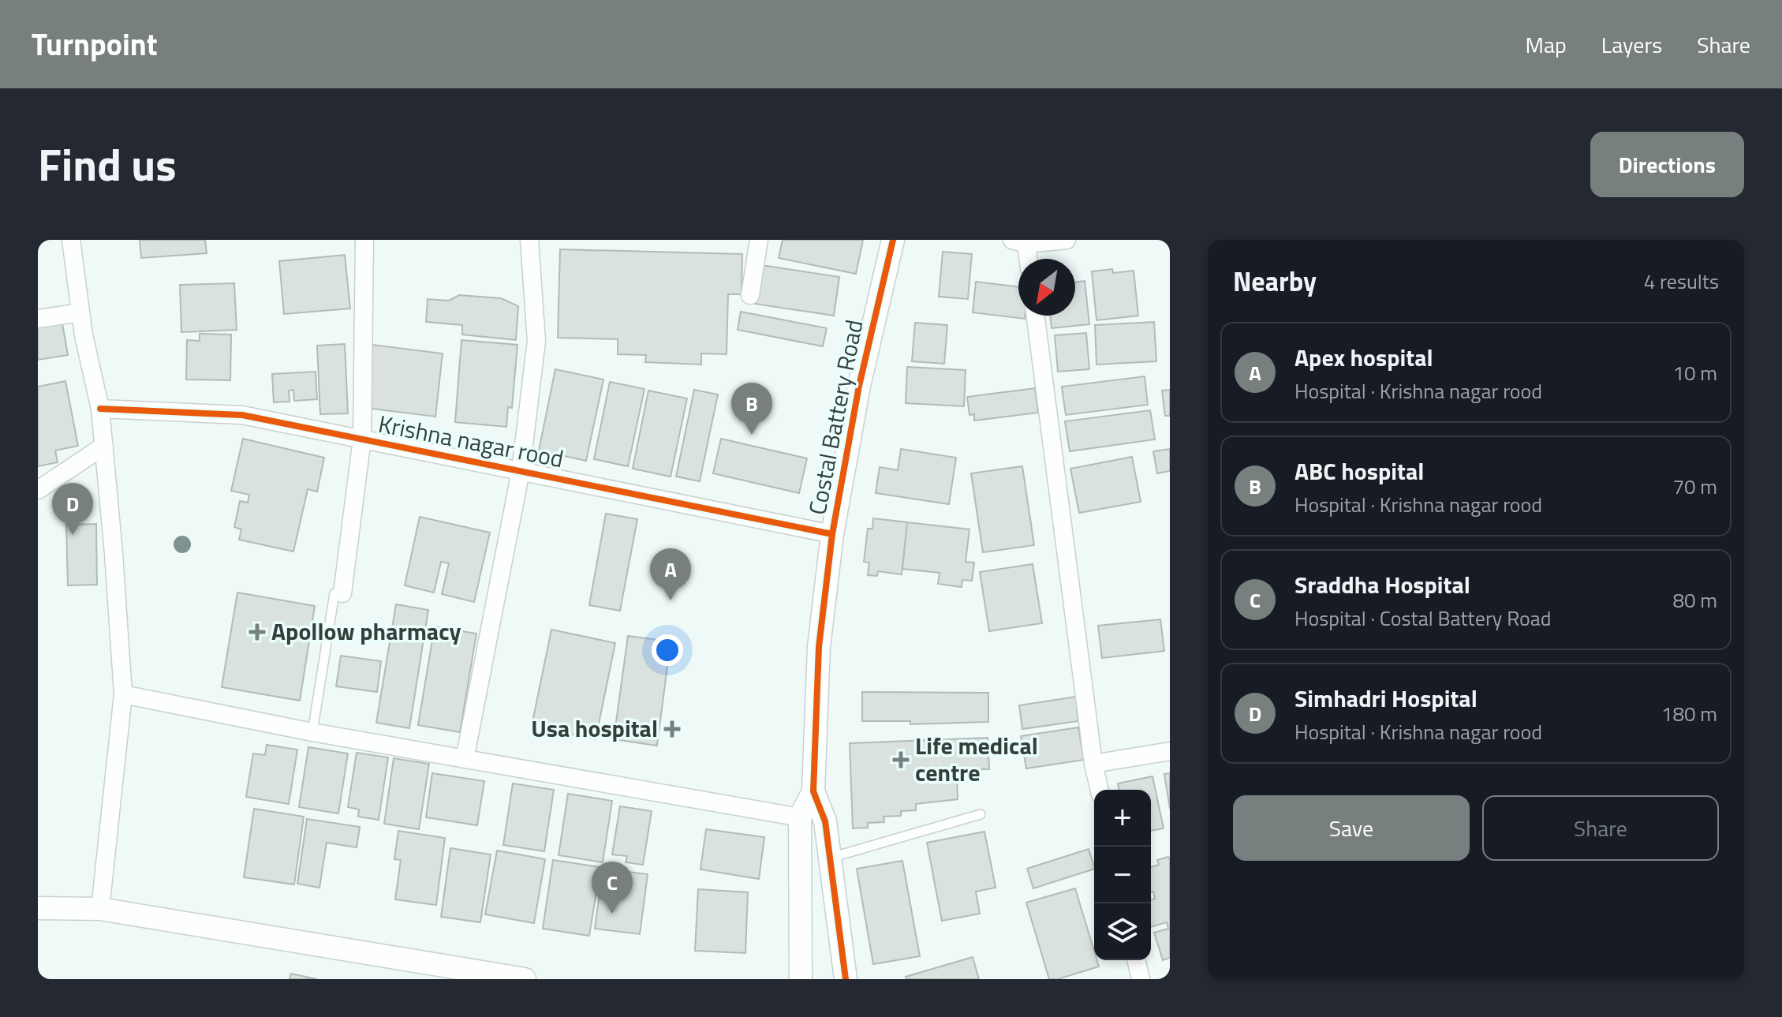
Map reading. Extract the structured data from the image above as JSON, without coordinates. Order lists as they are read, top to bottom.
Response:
{
  "streets": {
    "street": ["Costal Battery Road", "Krishna nagar rood"]
  },
  "crossings": [
    ["Costal Battery Road", "Krishna nagar rood"]
  ],
  "places": {
    "health": ["Apollow pharmacy", "Usa hospital", "Life medical centre"]
  },
  "north": "bottom left",
  "page": {
    "header": "Turnpoint",
    "nav": ["Map", "Layers", "Share"],
    "title": "Find us",
    "buttons": [
      "Directions",
      ["Save", "Share"]
    ],
    "heading": ["Nearby", "4 results"],
    "list": [
      {
        "mark": "A",
        "name": "Apex hospital",
        "note": "Hospital · Krishna nagar rood",
        "value": "10 m"
      },
      {
        "mark": "B",
        "name": "ABC hospital",
        "note": "Hospital · Krishna nagar rood",
        "value": "70 m"
      },
      {
        "mark": "C",
        "name": "Sraddha Hospital",
        "note": "Hospital · Costal Battery Road",
        "value": "80 m"
      },
      {
        "mark": "D",
        "name": "Simhadri Hospital",
        "note": "Hospital · Krishna nagar rood",
        "value": "180 m"
      }
    ],
    "pins": [
      "B",
      "D",
      "A",
      "C"
    ],
    "map_buttons": ["+", "−"]
  }
}
